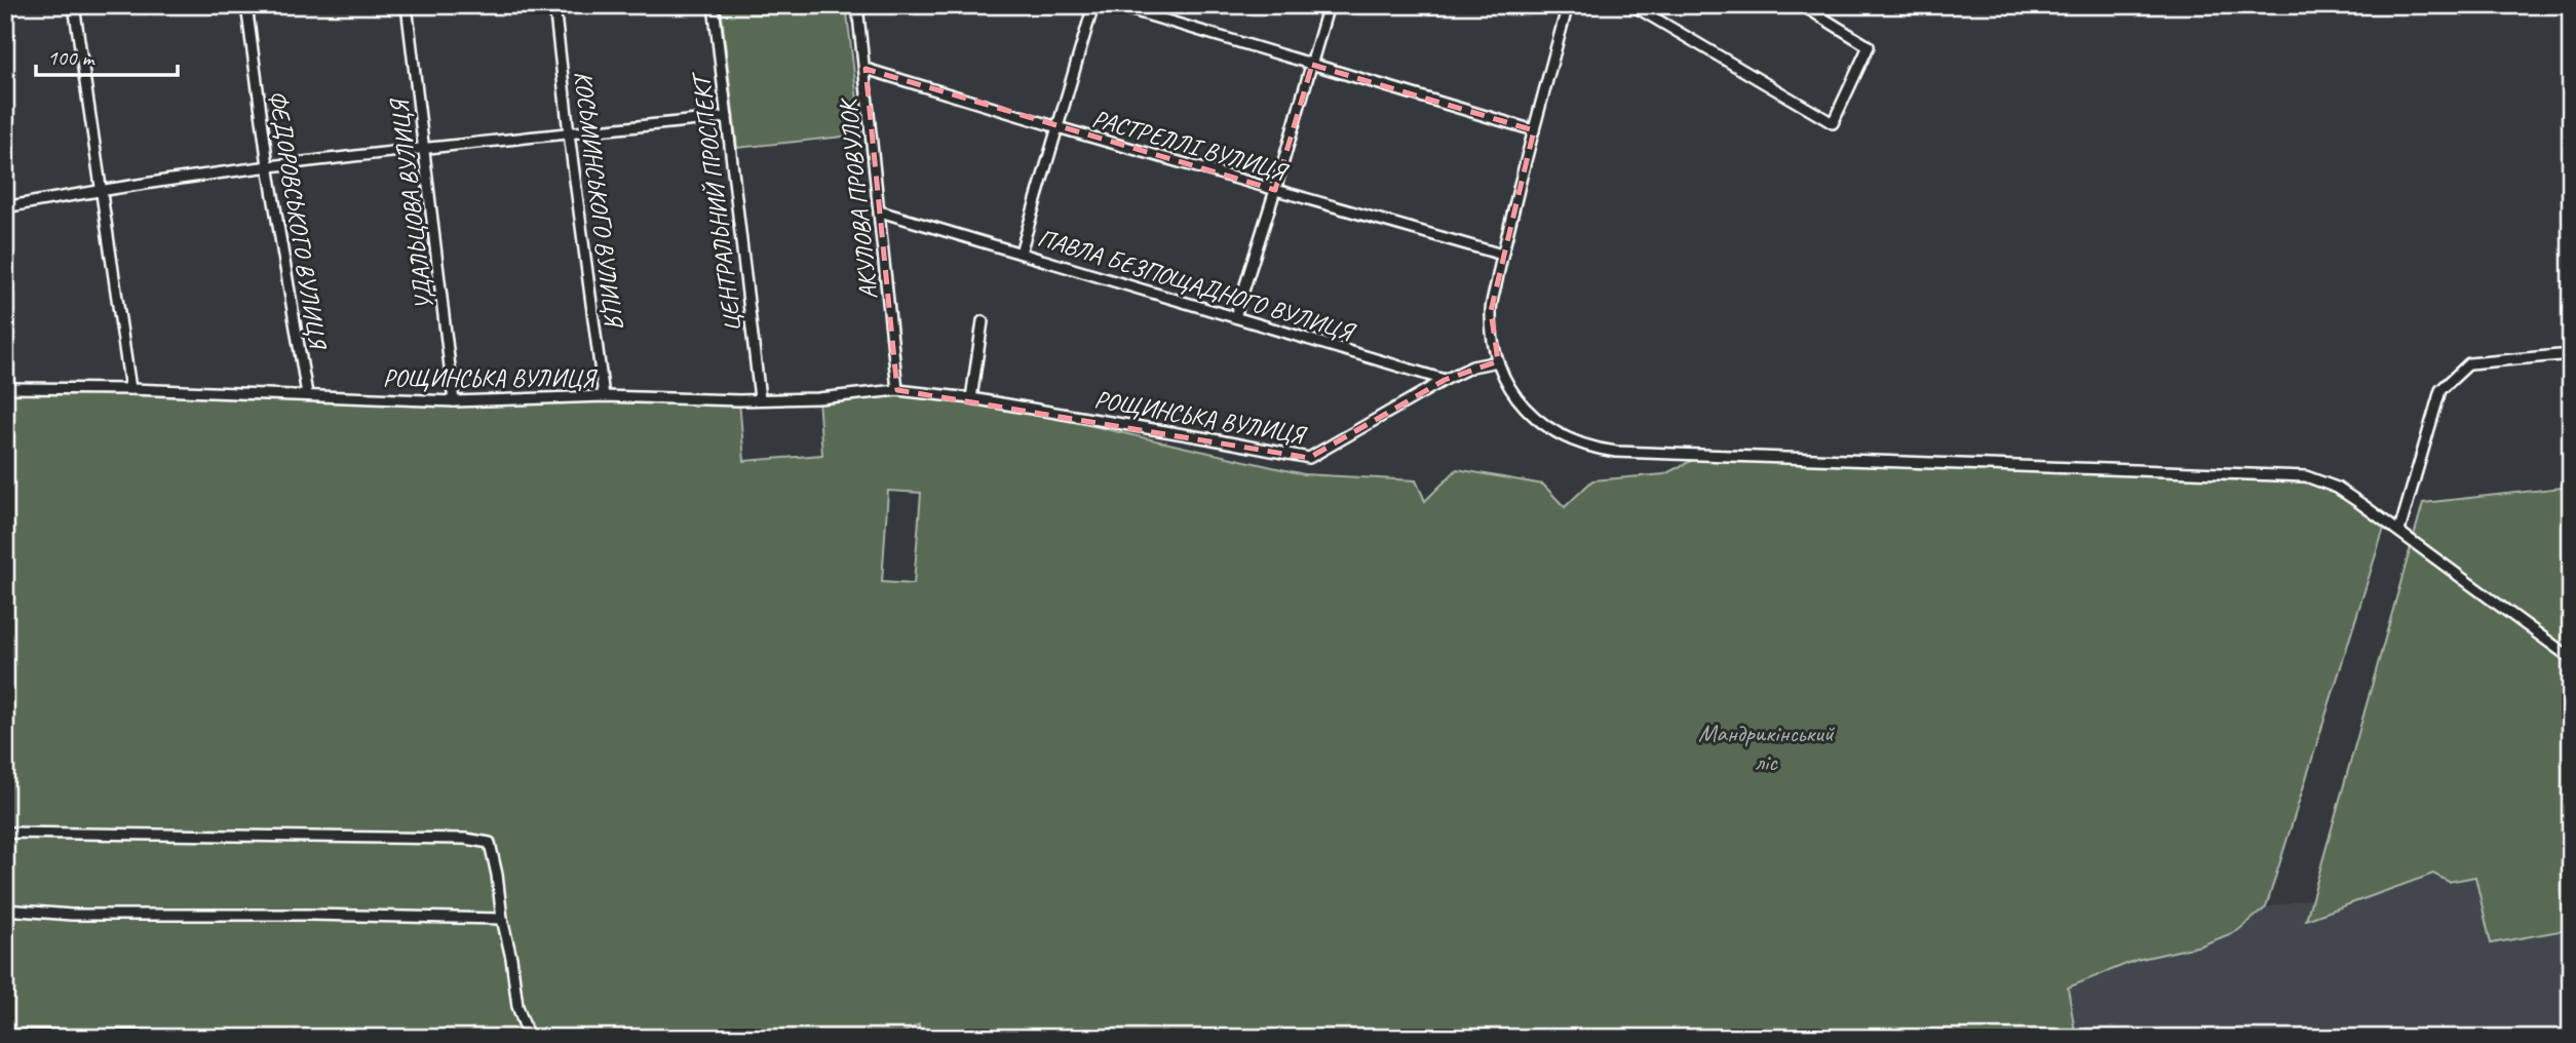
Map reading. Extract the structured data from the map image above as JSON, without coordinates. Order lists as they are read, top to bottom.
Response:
{
  "streets": {
    "street": [
      "РАСТРЕЛЛІ ВУЛИЦЯ",
      "КОСЬМИНСЬКОГО ВУЛИЦЯ",
      "АКУЛОВА ПРОВУЛОК",
      "ЦЕНТРАЛЬНИЙ ПРОСПЕКТ",
      "УДАЛЬЦОВА ВУЛИЦЯ",
      "ФЕДОРОВСЬКОГО ВУЛИЦЯ",
      "ПАВЛА БЕЗПОЩАДНОГО ВУЛИЦЯ",
      "РОЩИНСЬКА ВУЛИЦЯ"
    ]
  },
  "crossings": [
    ["РАСТРЕЛЛІ ВУЛИЦЯ", "АКУЛОВА ПРОВУЛОК"],
    ["КОСЬМИНСЬКОГО ВУЛИЦЯ", "РОЩИНСЬКА ВУЛИЦЯ"],
    ["АКУЛОВА ПРОВУЛОК", "ПАВЛА БЕЗПОЩАДНОГО ВУЛИЦЯ"],
    ["АКУЛОВА ПРОВУЛОК", "РОЩИНСЬКА ВУЛИЦЯ"],
    ["ЦЕНТРАЛЬНИЙ ПРОСПЕКТ", "РОЩИНСЬКА ВУЛИЦЯ"],
    ["УДАЛЬЦОВА ВУЛИЦЯ", "РОЩИНСЬКА ВУЛИЦЯ"],
    ["ФЕДОРОВСЬКОГО ВУЛИЦЯ", "РОЩИНСЬКА ВУЛИЦЯ"],
    ["ПАВЛА БЕЗПОЩАДНОГО ВУЛИЦЯ", "РОЩИНСЬКА ВУЛИЦЯ"]
  ],
  "parks": ["Мандрикінський ліс"],
  "scale_bar": "100 m"
}
